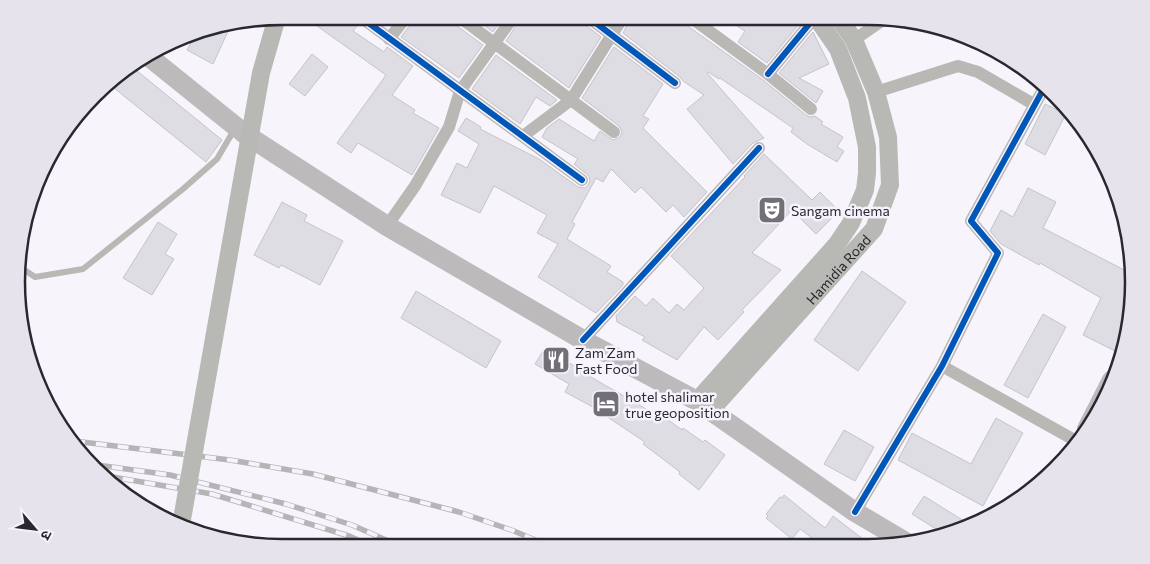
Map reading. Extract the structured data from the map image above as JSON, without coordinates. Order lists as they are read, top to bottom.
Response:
{
  "streets": {
    "main road": ["Hamidia Road"]
  },
  "places": {
    "theatre": ["Sangam cinema"],
    "restaurant": ["Zam Zam Fast Food"],
    "hotel": ["hotel shalimar true geoposition"]
  },
  "north": "bottom right"
}
